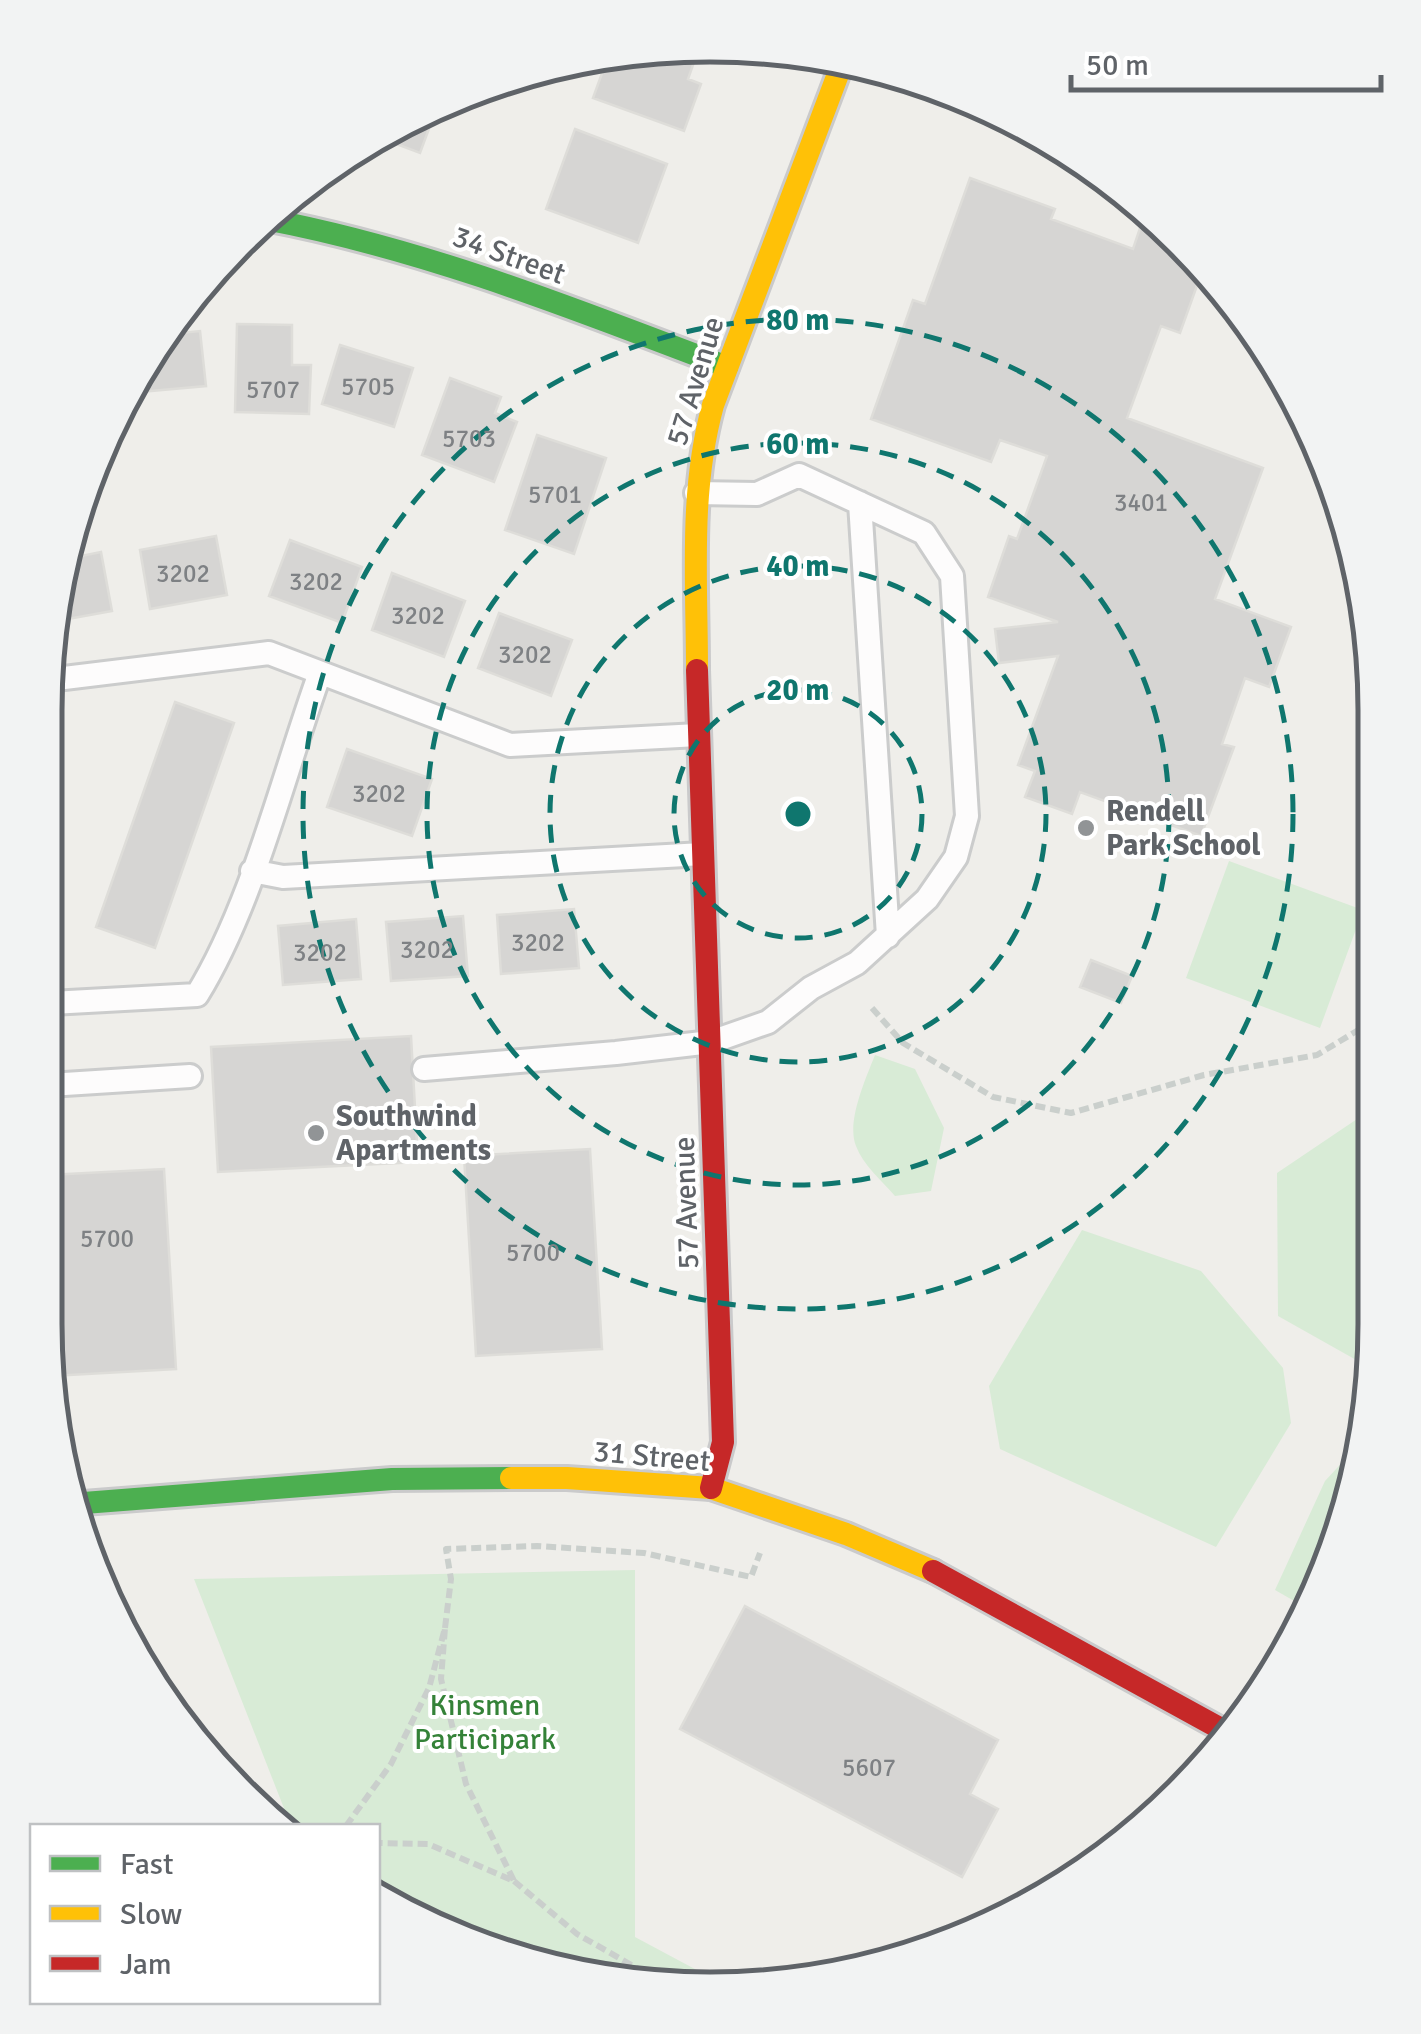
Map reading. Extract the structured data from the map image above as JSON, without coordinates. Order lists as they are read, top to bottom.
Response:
{
  "streets": {
    "street": ["34 Street", "57 Avenue", "31 Street"]
  },
  "crossings": [
    ["34 Street", "57 Avenue"],
    ["57 Avenue", "31 Street"]
  ],
  "parks": ["Kinsmen Participark"],
  "places": ["Rendell Park School", "Southwind Apartments"],
  "house_numbers": [
    "5705",
    "5707",
    "5703",
    "5701",
    "3401",
    "3202",
    "3202",
    "3202",
    "3202",
    "3202",
    "3202",
    "3202",
    "3202",
    "5700",
    "5700",
    "5607"
  ],
  "legend": ["Fast", "Slow", "Jam"],
  "scale_bar": "50 m",
  "rings": [
    "80 m",
    "60 m",
    "40 m",
    "20 m"
  ]
}
